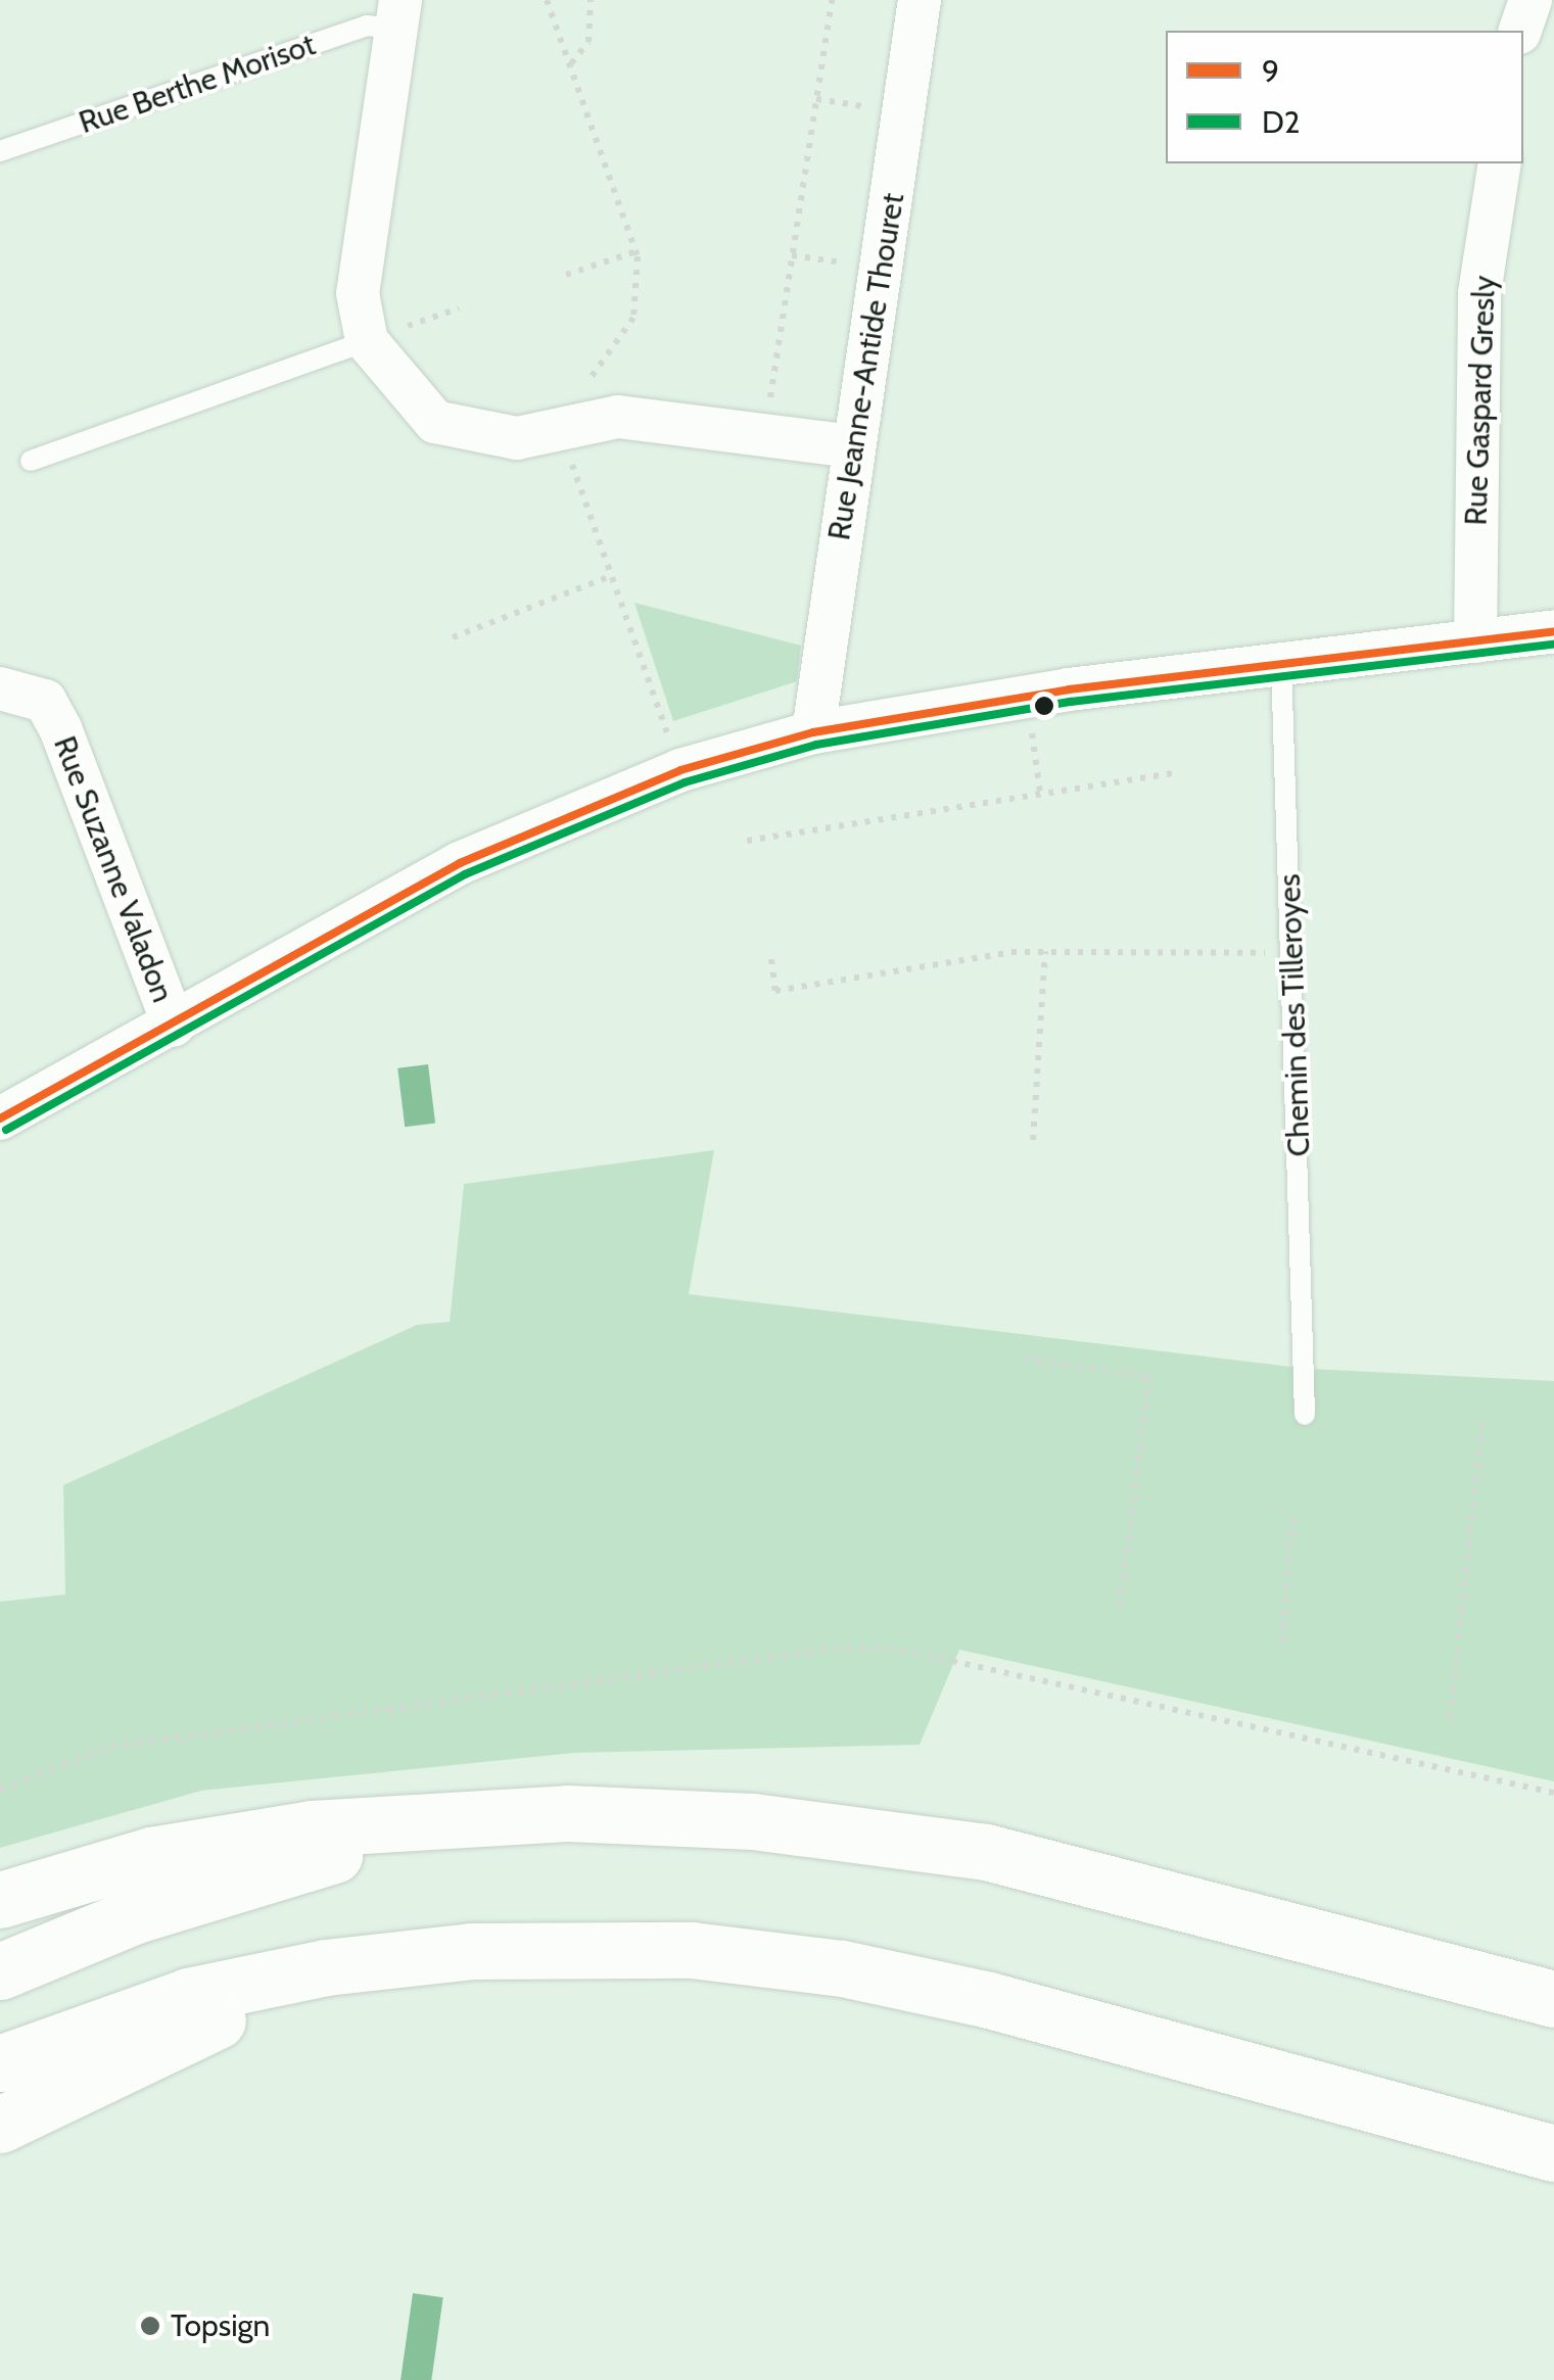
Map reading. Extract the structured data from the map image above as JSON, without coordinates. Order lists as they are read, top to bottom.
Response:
{
  "streets": {
    "street": [
      "Rue Berthe Morisot",
      "Rue Jeanne-Antide Thouret",
      "Rue Gaspard Gresly",
      "Rue Suzanne Valadon"
    ],
    "lane": ["Chemin des Tilleroyes"]
  },
  "crossings": [
    ["Rue Berthe Morisot", "Rue Jeanne-Antide Thouret"]
  ],
  "places": ["Topsign"],
  "lines": ["transit line 9", "transit line D2"],
  "legend": ["9", "D2"]
}
